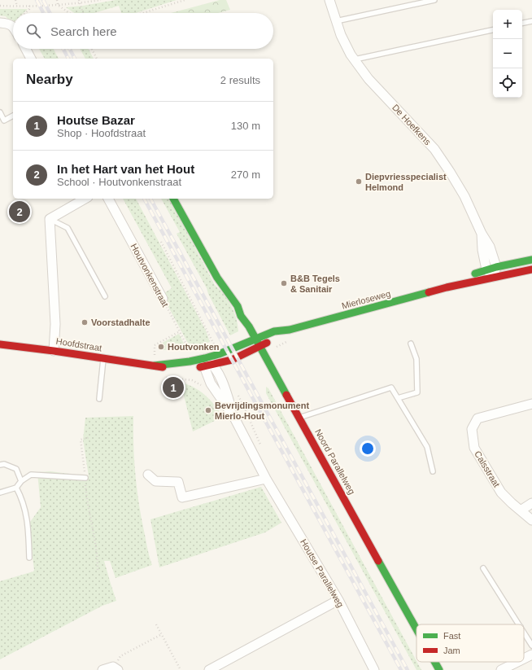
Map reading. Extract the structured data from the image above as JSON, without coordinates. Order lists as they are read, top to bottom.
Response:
{
  "streets": {
    "street": [
      "De Hoefkens",
      "Houtvonkenstraat",
      "Mierloseweg",
      "Hoofdstraat",
      "Noord Parallelweg",
      "Calsstraat",
      "Houtse Parallelweg"
    ]
  },
  "crossings": [
    ["De Hoefkens", "Mierloseweg"],
    ["Mierloseweg", "Hoofdstraat"],
    ["Mierloseweg", "Noord Parallelweg"],
    ["Mierloseweg", "Houtse Parallelweg"],
    ["Hoofdstraat", "Houtse Parallelweg"]
  ],
  "places": [
    "Diepvriesspecialist Helmond",
    "B&B Tegels & Sanitair",
    "Voorstadhalte",
    "Houtvonken",
    "Bevrijdingsmonument Mierlo-Hout"
  ],
  "legend": ["Fast", "Jam"],
  "page": {
    "map_buttons": ["+", "−"],
    "search": "Search here",
    "heading": ["Nearby", "2 results"],
    "list": [
      {
        "mark": "1",
        "name": "Houtse Bazar",
        "note": "Shop · Hoofdstraat",
        "value": "130 m"
      },
      {
        "mark": "2",
        "name": "In het Hart van het Hout",
        "note": "School · Houtvonkenstraat",
        "value": "270 m"
      }
    ],
    "pins": ["2", "1"]
  }
}
